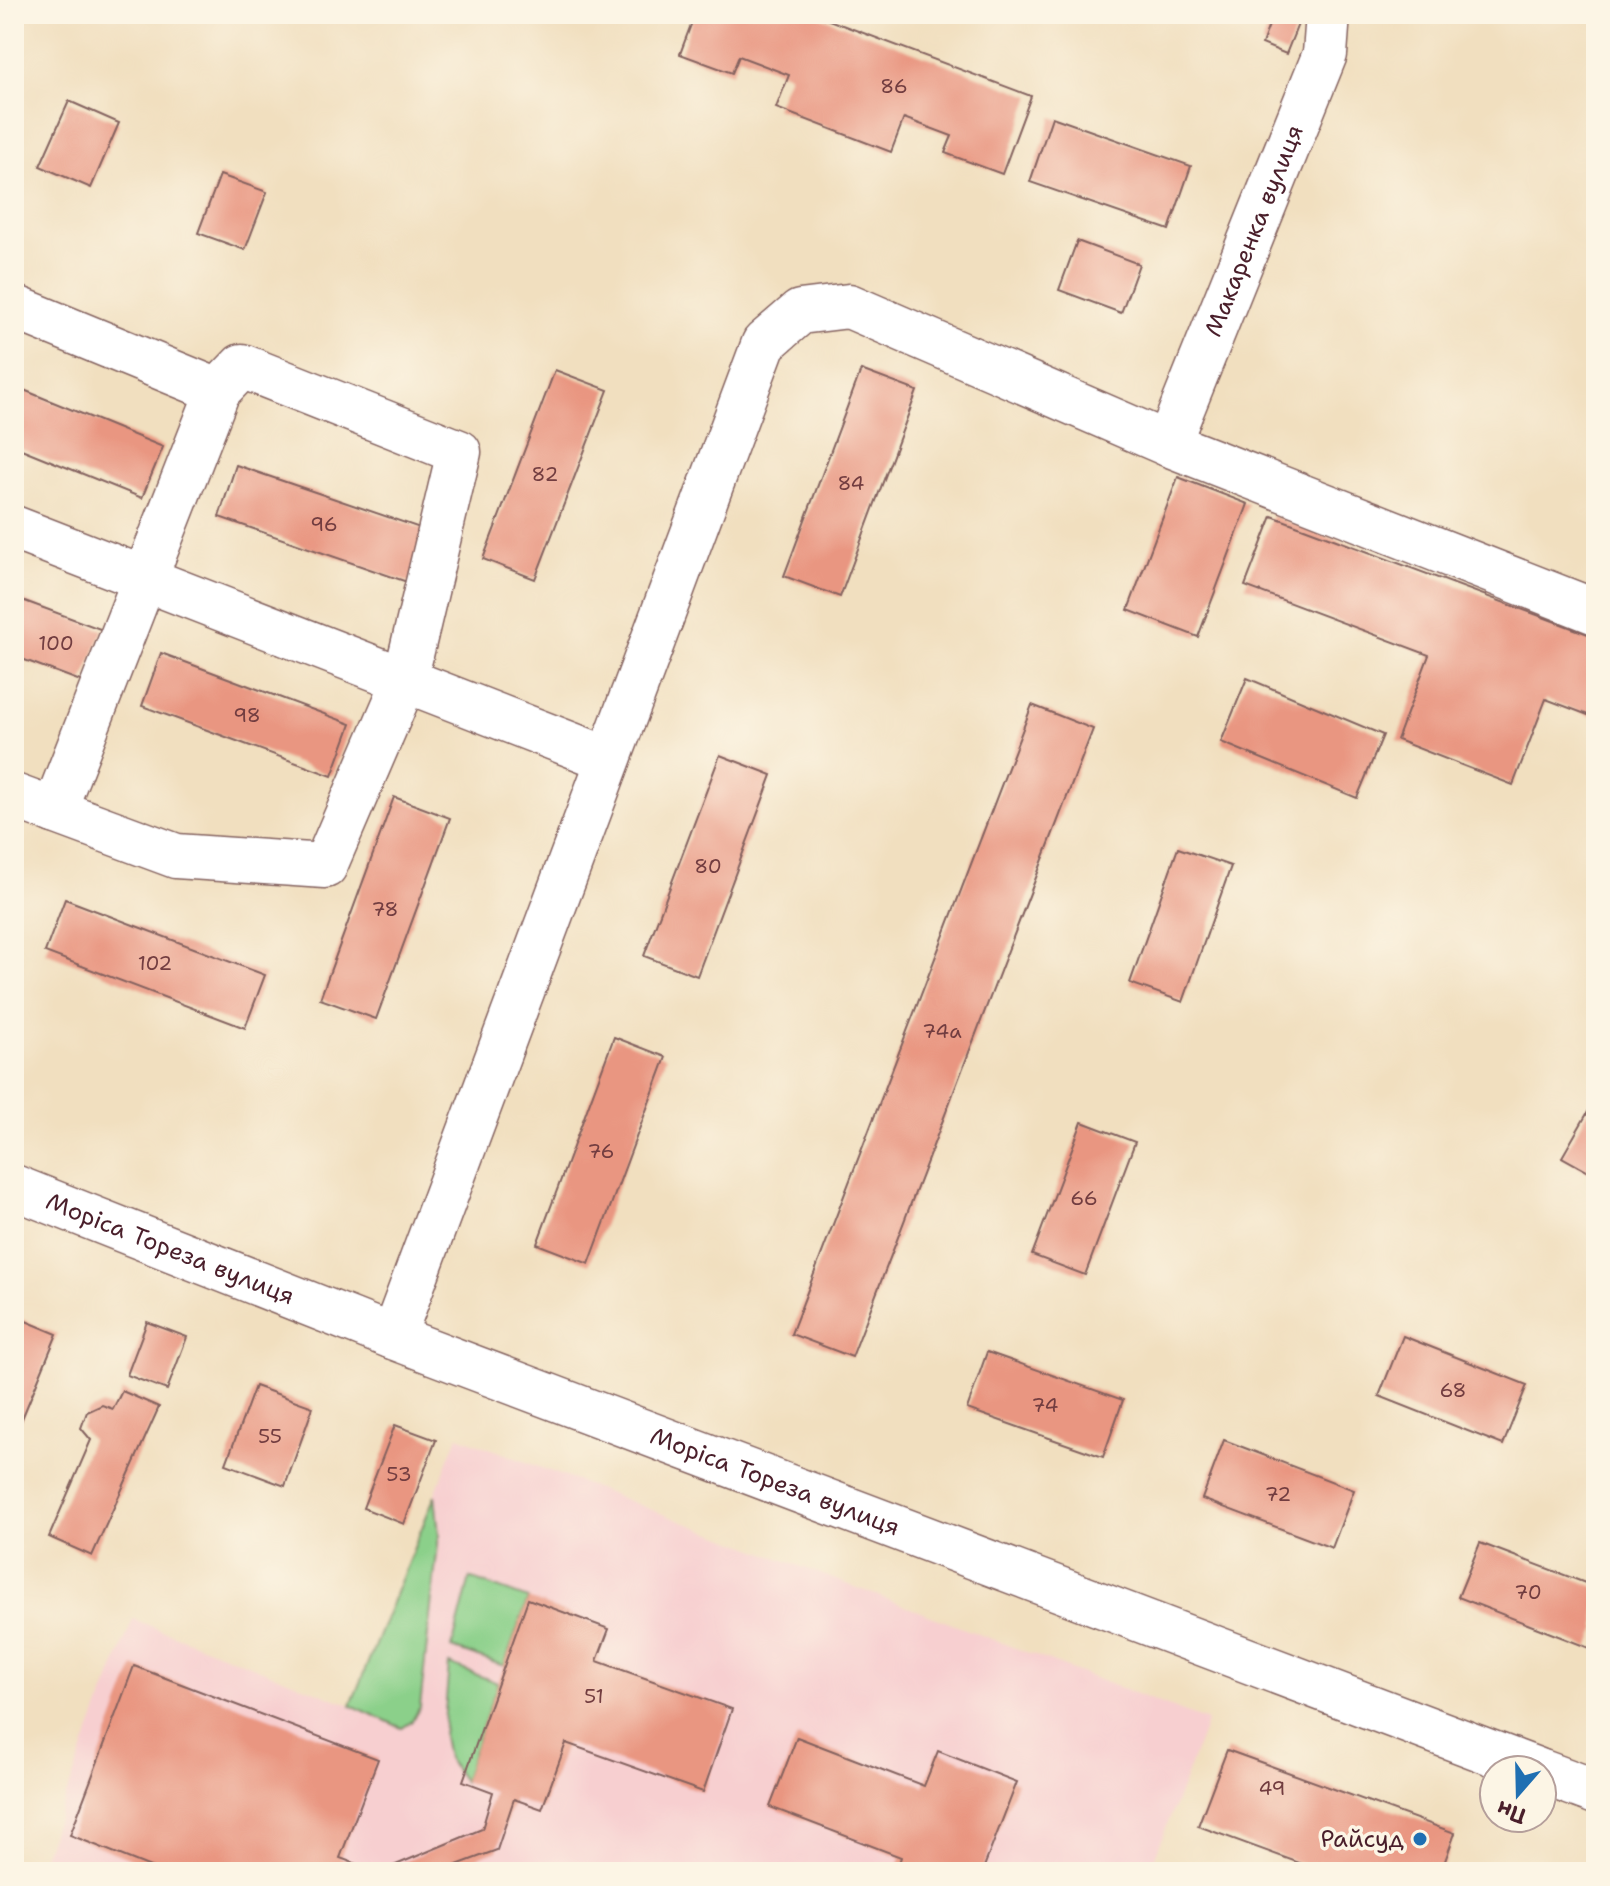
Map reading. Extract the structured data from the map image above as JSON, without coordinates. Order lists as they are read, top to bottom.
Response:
{
  "streets": {
    "street": ["Макаренка вулиця", "Моріса Тореза вулиця"]
  },
  "places": ["Райсуд"],
  "house_numbers": [
    "86",
    "82",
    "84",
    "96",
    "100",
    "98",
    "80",
    "78",
    "102",
    "74а",
    "76",
    "66",
    "68",
    "74",
    "55",
    "53",
    "72",
    "70",
    "51",
    "49"
  ],
  "north": "bottom"
}
